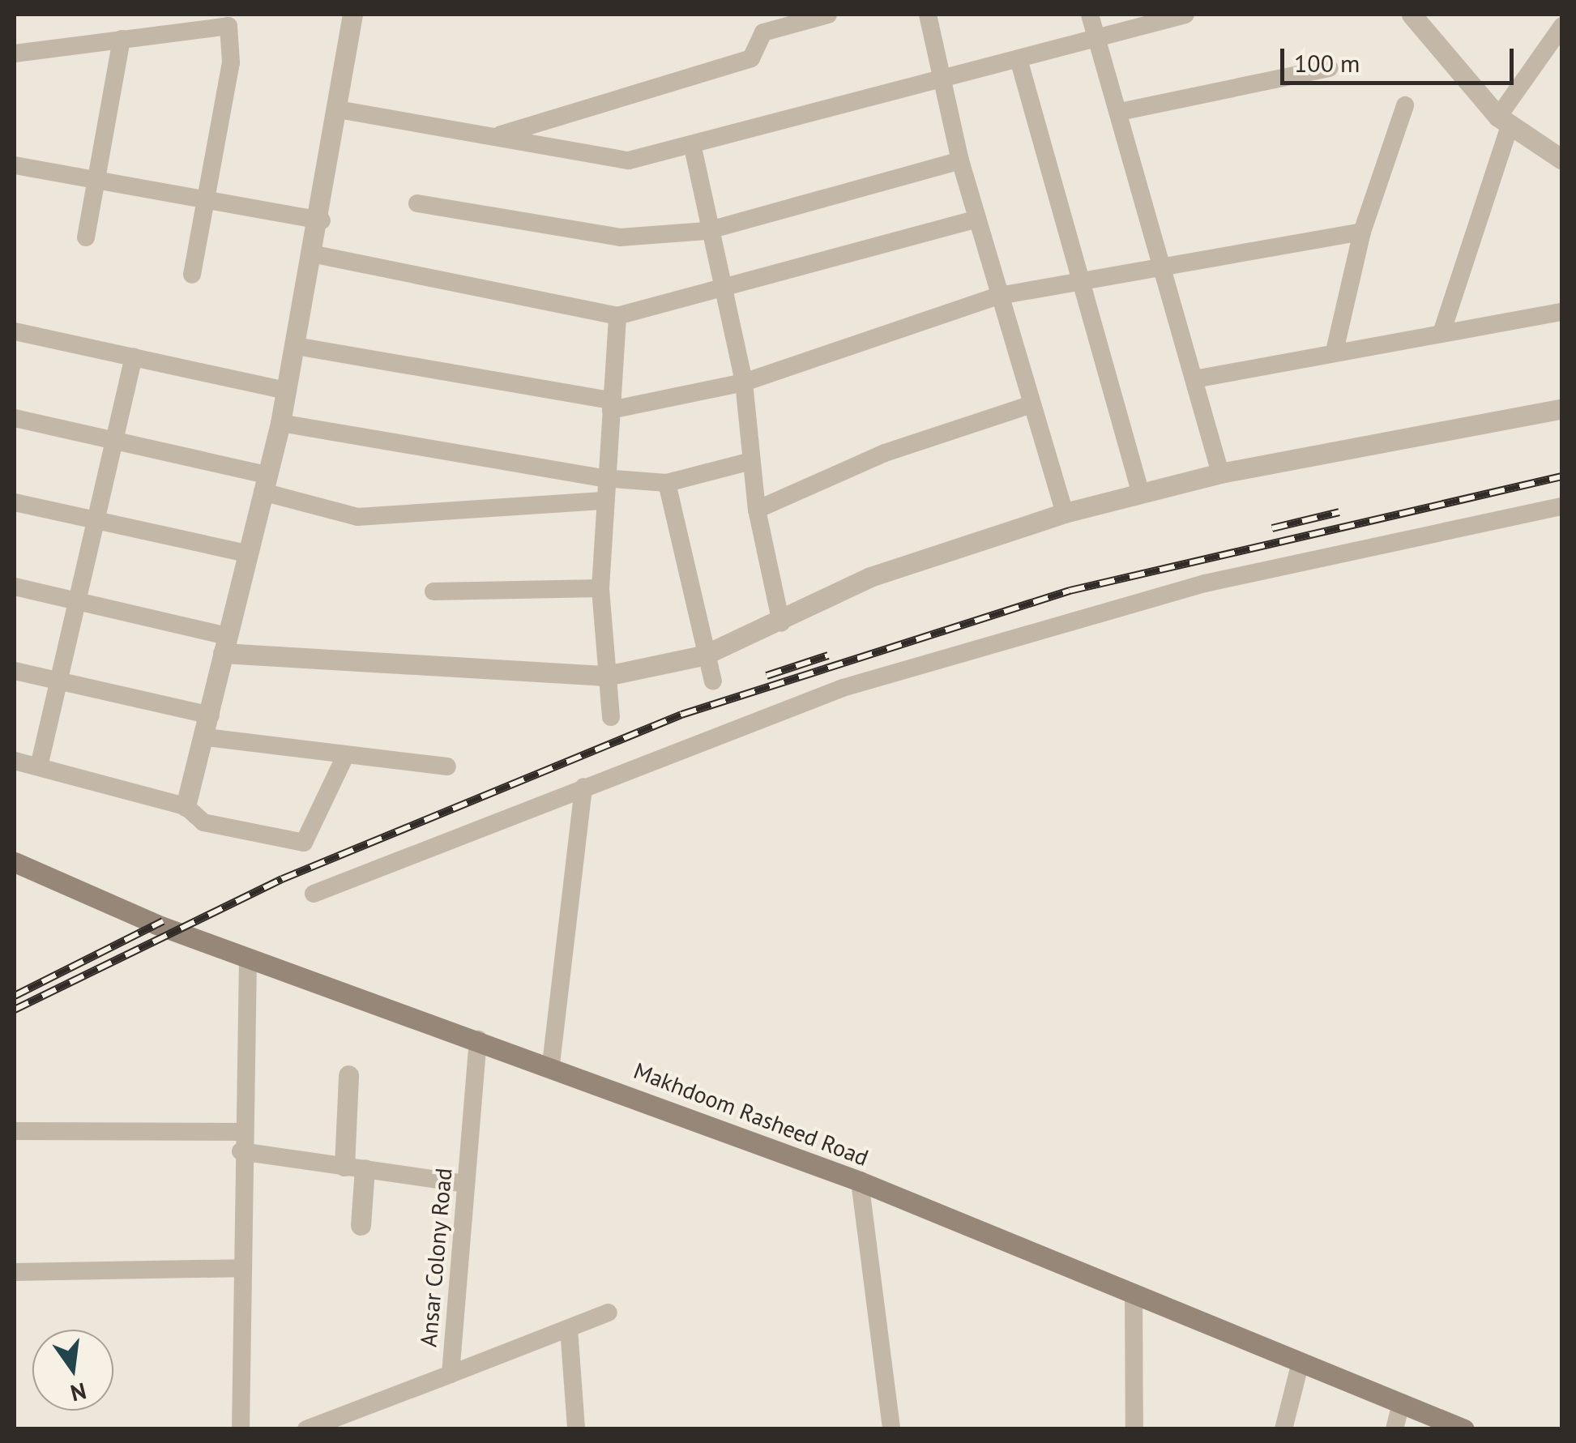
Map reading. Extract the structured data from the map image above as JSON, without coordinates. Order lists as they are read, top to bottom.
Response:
{
  "streets": {
    "main road": ["Makhdoom Rasheed Road"],
    "street": ["Ansar Colony Road"]
  },
  "crossings": [
    ["Makhdoom Rasheed Road", "Ansar Colony Road"]
  ],
  "scale_bar": "100 m",
  "north": "bottom"
}
